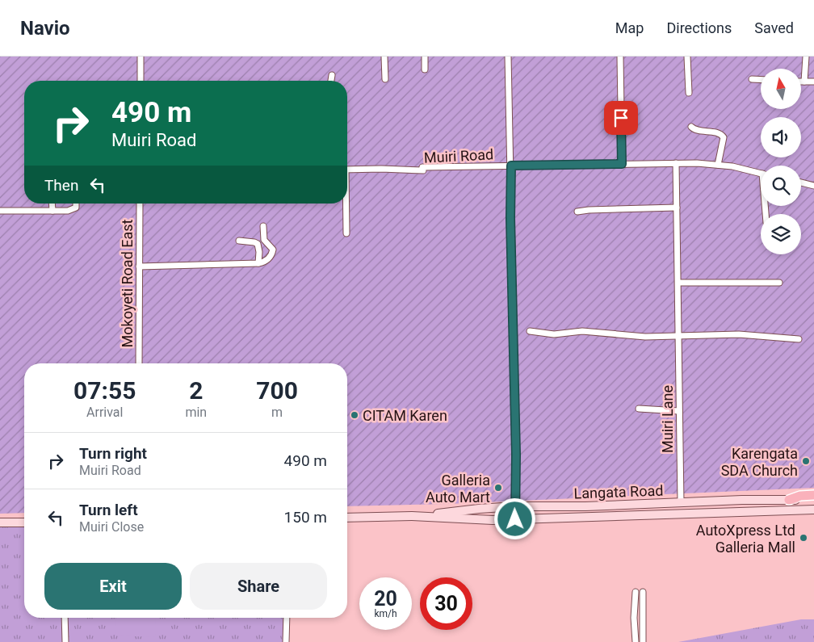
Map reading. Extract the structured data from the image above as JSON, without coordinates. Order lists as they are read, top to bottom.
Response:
{
  "streets": {
    "main road": ["Langata Road"],
    "street": ["Muiri Road", "Mokoyeti Road East", "Muiri Lane"]
  },
  "crossings": [
    ["Muiri Road", "Muiri Lane"],
    ["Muiri Lane", "Langata Road"]
  ],
  "places": [
    "CITAM Karen",
    "Karengata SDA Church",
    "Galleria Auto Mart",
    "AutoXpress Ltd Galleria Mall"
  ],
  "north": "top",
  "page": {
    "header": "Navio",
    "nav": ["Map", "Directions", "Saved"],
    "turn": ["490 m", "Muiri Road"],
    "then": "Then",
    "eta": [
      "07:55",
      "Arrival",
      "2",
      "min",
      "700",
      "m"
    ],
    "list": [
      {
        "name": "Turn right",
        "note": "Muiri Road",
        "value": "490 m"
      },
      {
        "name": "Turn left",
        "note": "Muiri Close",
        "value": "150 m"
      }
    ],
    "buttons": ["Exit", "Share"],
    "speed": "20 km/h",
    "limit": "30"
  }
}
